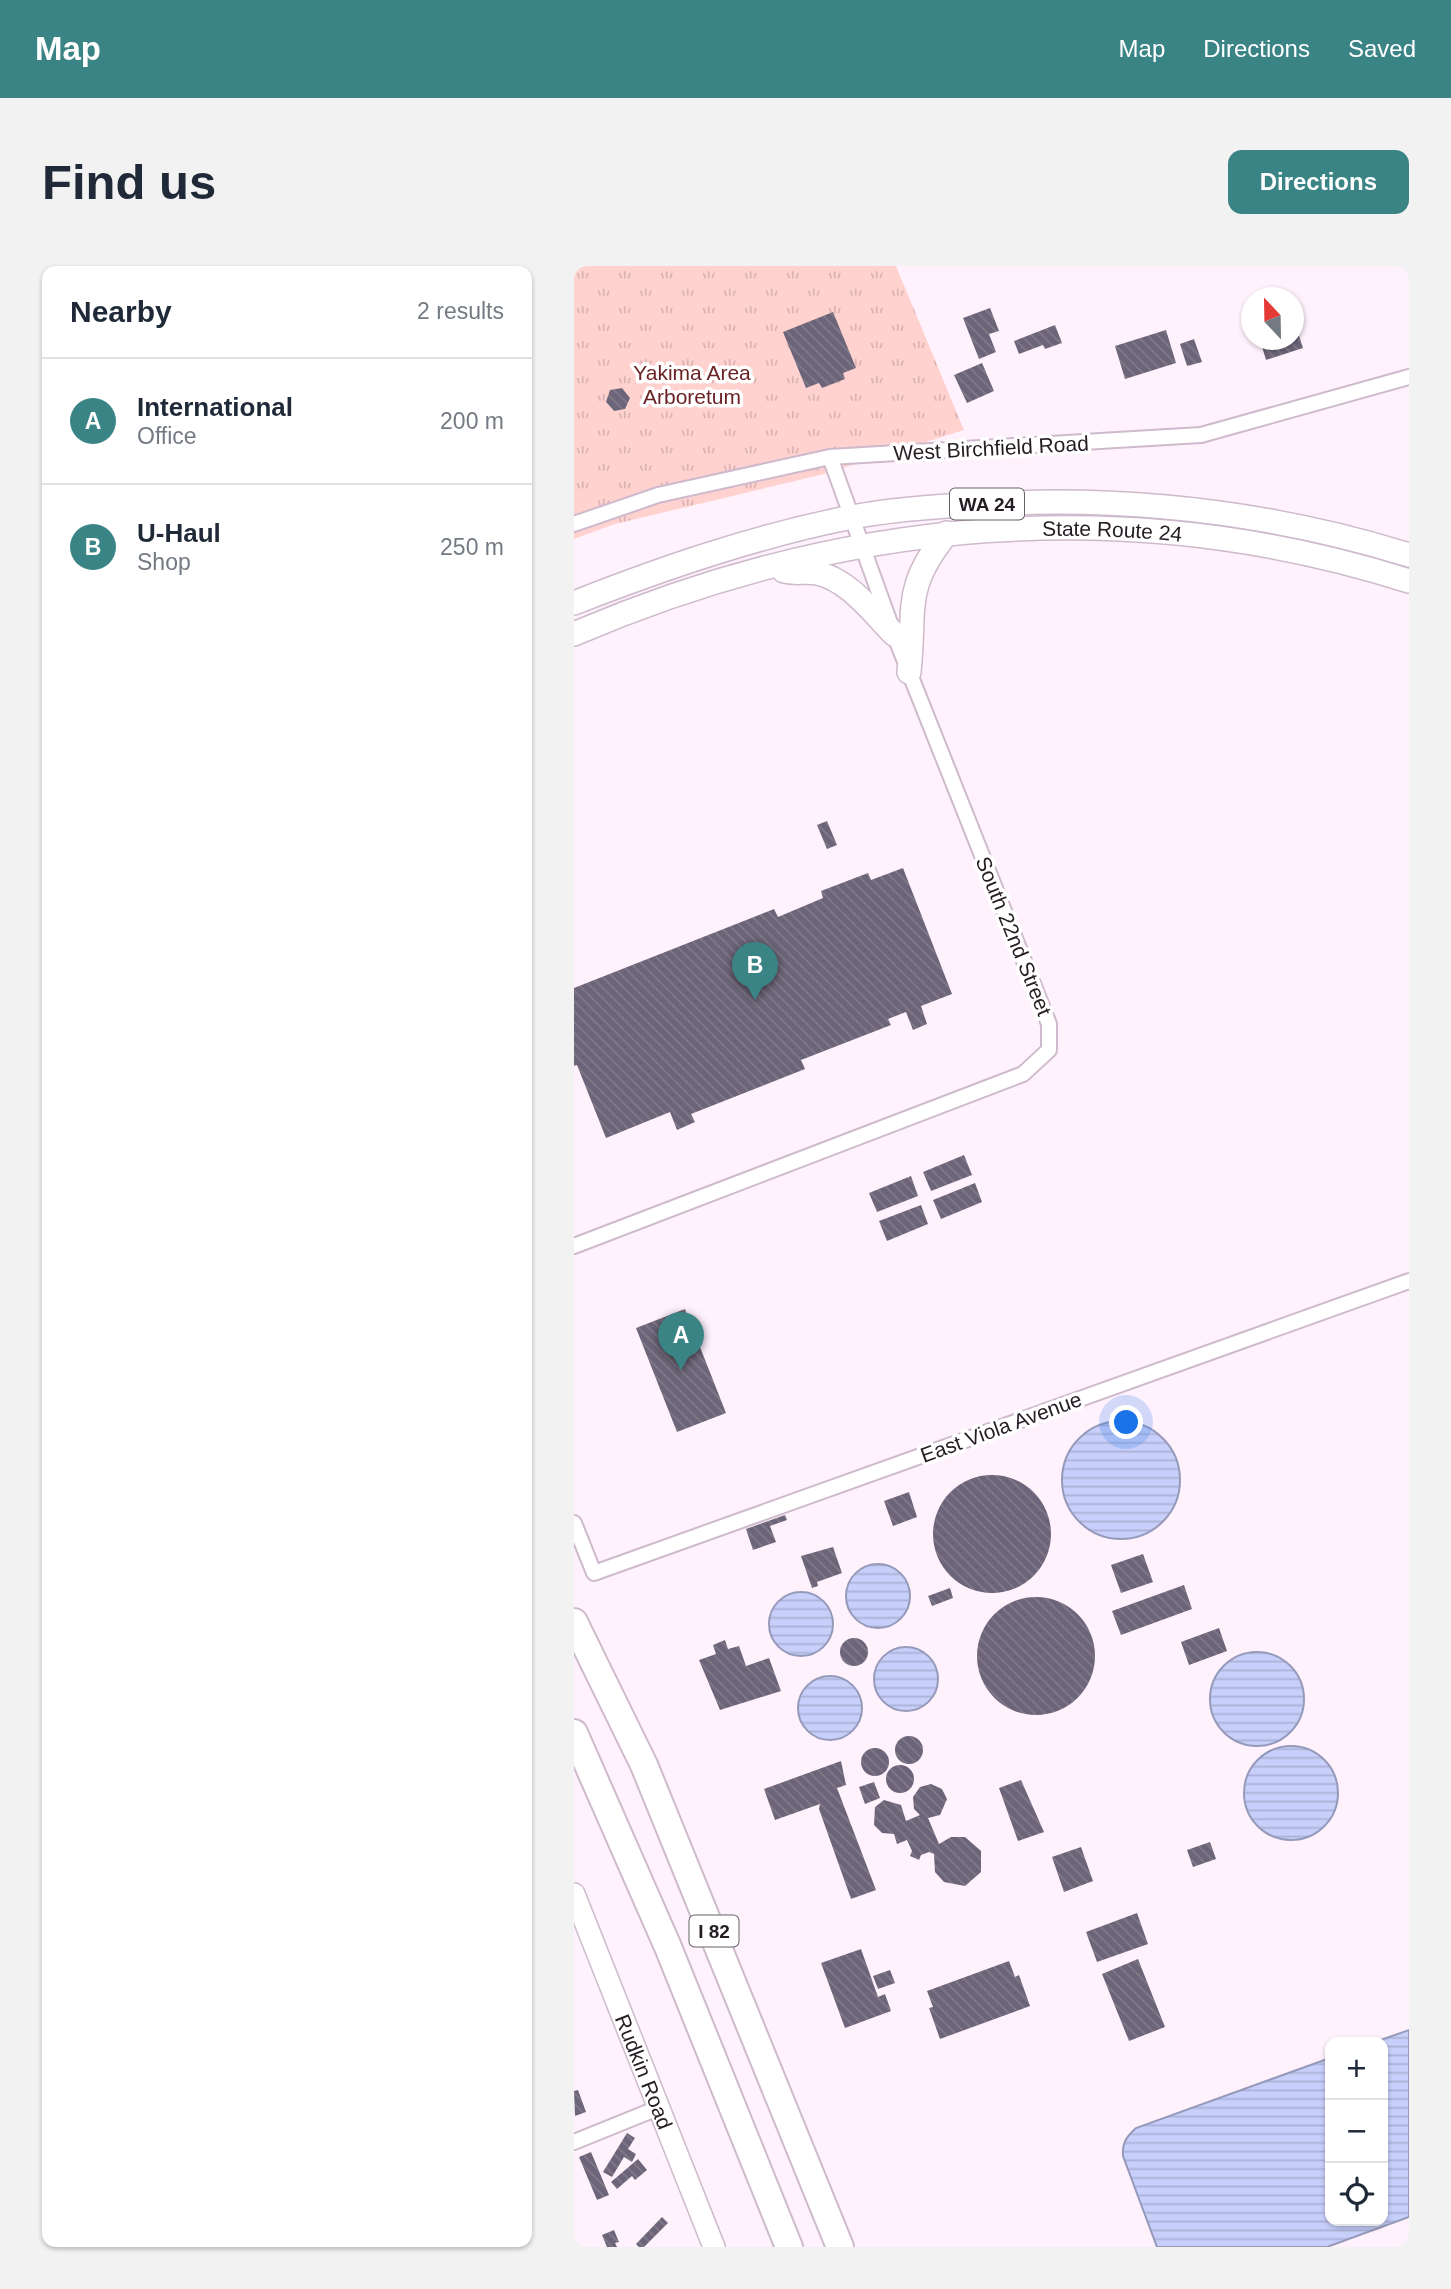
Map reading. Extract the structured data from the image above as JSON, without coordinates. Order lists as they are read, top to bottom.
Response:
{
  "streets": {
    "highway": ["I 82"],
    "main road": ["WA 24", "State Route 24"],
    "street": [
      "West Birchfield Road",
      "South 22nd Street",
      "East Viola Avenue",
      "Rudkin Road"
    ]
  },
  "crossings": [
    ["West Birchfield Road", "South 22nd Street"],
    ["State Route 24", "South 22nd Street"]
  ],
  "parks": ["Yakima Area Arboretum"],
  "north": "top",
  "page": {
    "header": "Map",
    "nav": ["Map", "Directions", "Saved"],
    "buttons": "Directions",
    "title": "Find us",
    "heading": ["Nearby", "2 results"],
    "list": [
      {
        "mark": "A",
        "name": "International",
        "note": "Office",
        "value": "200 m"
      },
      {
        "mark": "B",
        "name": "U-Haul",
        "note": "Shop",
        "value": "250 m"
      }
    ],
    "pins": ["B", "A"],
    "map_buttons": ["+", "−"]
  }
}
